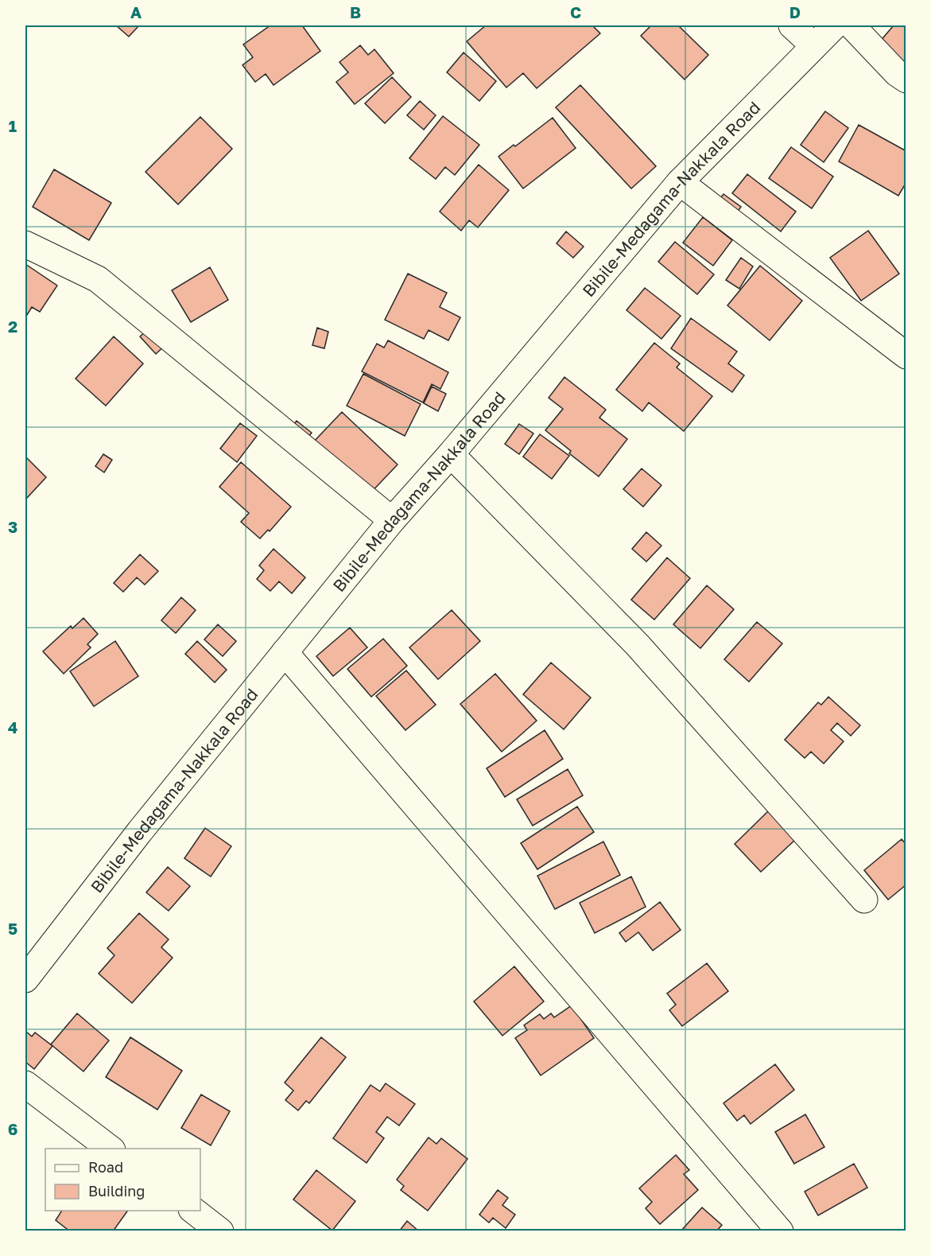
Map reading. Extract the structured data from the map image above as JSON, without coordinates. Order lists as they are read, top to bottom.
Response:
{
  "streets": {
    "main road": ["Bibile-Medagama-Nakkala Road"]
  },
  "legend": ["Road", "Building"],
  "grid": {
    "columns": [
      "A",
      "B",
      "C",
      "D"
    ],
    "rows": [
      "1",
      "2",
      "3",
      "4",
      "5",
      "6"
    ]
  }
}
